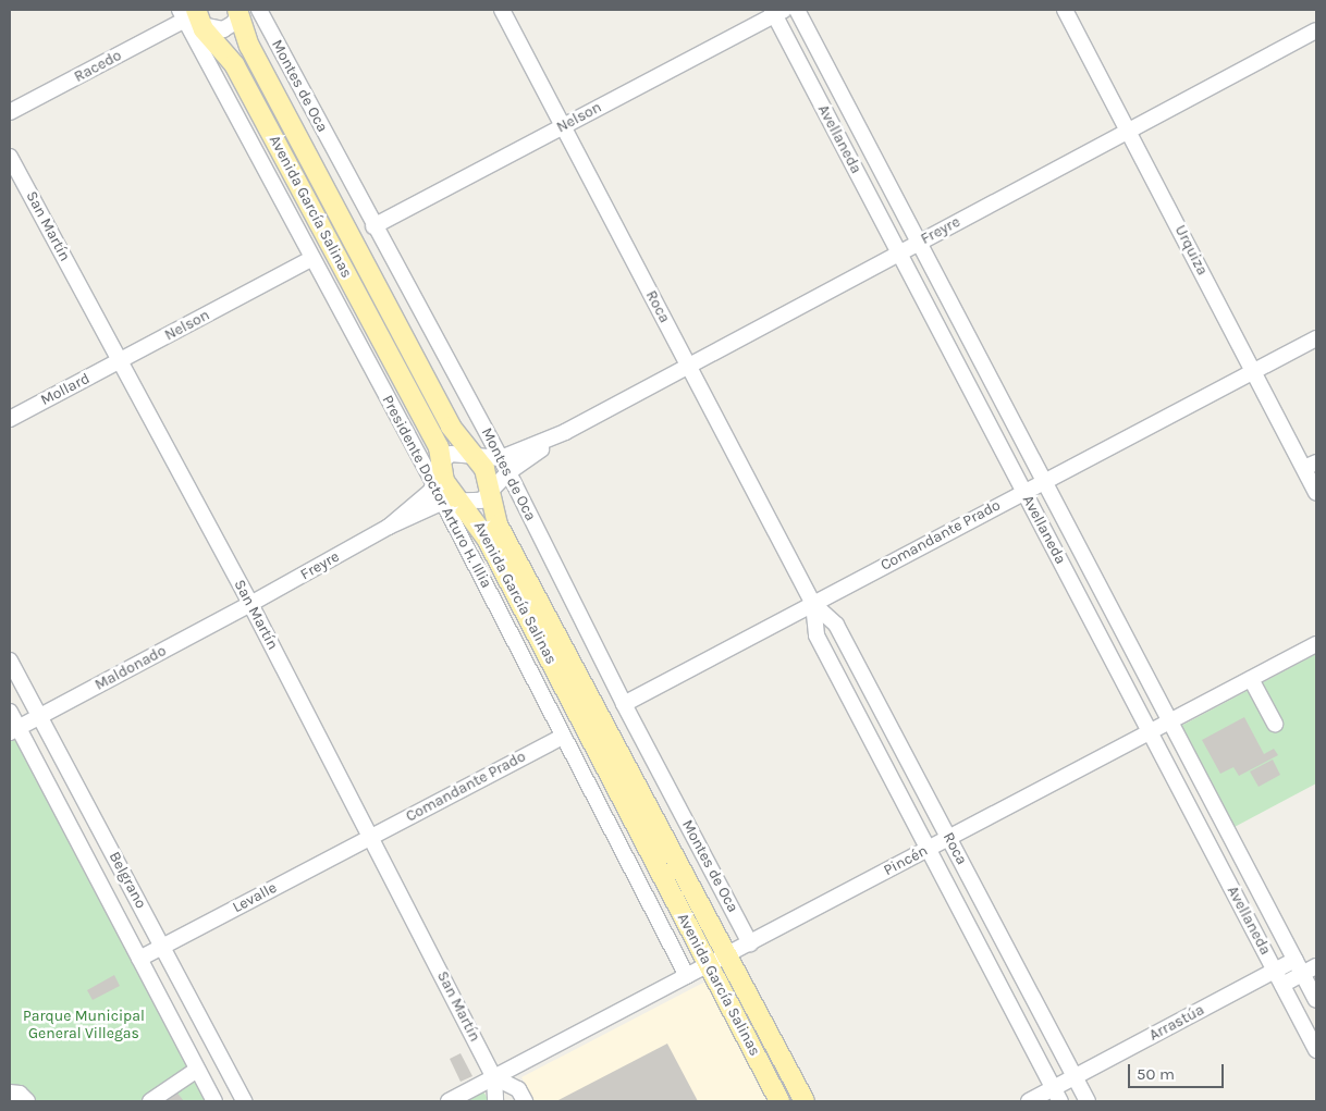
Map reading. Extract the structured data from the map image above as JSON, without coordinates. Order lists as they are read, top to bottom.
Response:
{
  "streets": {
    "main road": ["Avenida García Salinas"],
    "street": [
      "Racedo",
      "Montes de Oca",
      "Nelson",
      "Avellaneda",
      "San Martín",
      "Freyre",
      "Urquiza",
      "Roca",
      "Mollard",
      "Presidente Doctor Arturo H. Illia",
      "Comandante Prado",
      "Maldonado",
      "Pincén",
      "Belgrano",
      "Levalle",
      "Arrastúa"
    ]
  },
  "crossings": [
    ["Racedo", "Avenida García Salinas"],
    ["Racedo", "Presidente Doctor Arturo H. Illia"],
    ["Montes de Oca", "Nelson"],
    ["Montes de Oca", "Freyre"],
    ["Montes de Oca", "Comandante Prado"],
    ["Montes de Oca", "Pincén"],
    ["Nelson", "Avellaneda"],
    ["Nelson", "San Martín"],
    ["Nelson", "Roca"],
    ["Nelson", "Mollard"],
    ["Nelson", "Presidente Doctor Arturo H. Illia"],
    ["Avellaneda", "Freyre"],
    ["Avellaneda", "Comandante Prado"],
    ["Avellaneda", "Pincén"],
    ["Avellaneda", "Arrastúa"],
    ["Avenida García Salinas", "Freyre"],
    ["Avenida García Salinas", "Presidente Doctor Arturo H. Illia"],
    ["Avenida García Salinas", "Pincén"],
    ["San Martín", "Freyre"],
    ["San Martín", "Mollard"],
    ["San Martín", "Comandante Prado"],
    ["San Martín", "Maldonado"],
    ["San Martín", "Pincén"],
    ["San Martín", "Levalle"],
    ["Freyre", "Urquiza"],
    ["Freyre", "Roca"],
    ["Freyre", "Presidente Doctor Arturo H. Illia"],
    ["Freyre", "Maldonado"],
    ["Urquiza", "Comandante Prado"],
    ["Roca", "Comandante Prado"],
    ["Roca", "Pincén"],
    ["Roca", "Arrastúa"],
    ["Presidente Doctor Arturo H. Illia", "Comandante Prado"],
    ["Presidente Doctor Arturo H. Illia", "Pincén"],
    ["Comandante Prado", "Levalle"],
    ["Maldonado", "Belgrano"],
    ["Belgrano", "Levalle"]
  ],
  "parks": ["Parque Municipal General Villegas"],
  "scale_bar": "50 m"
}
